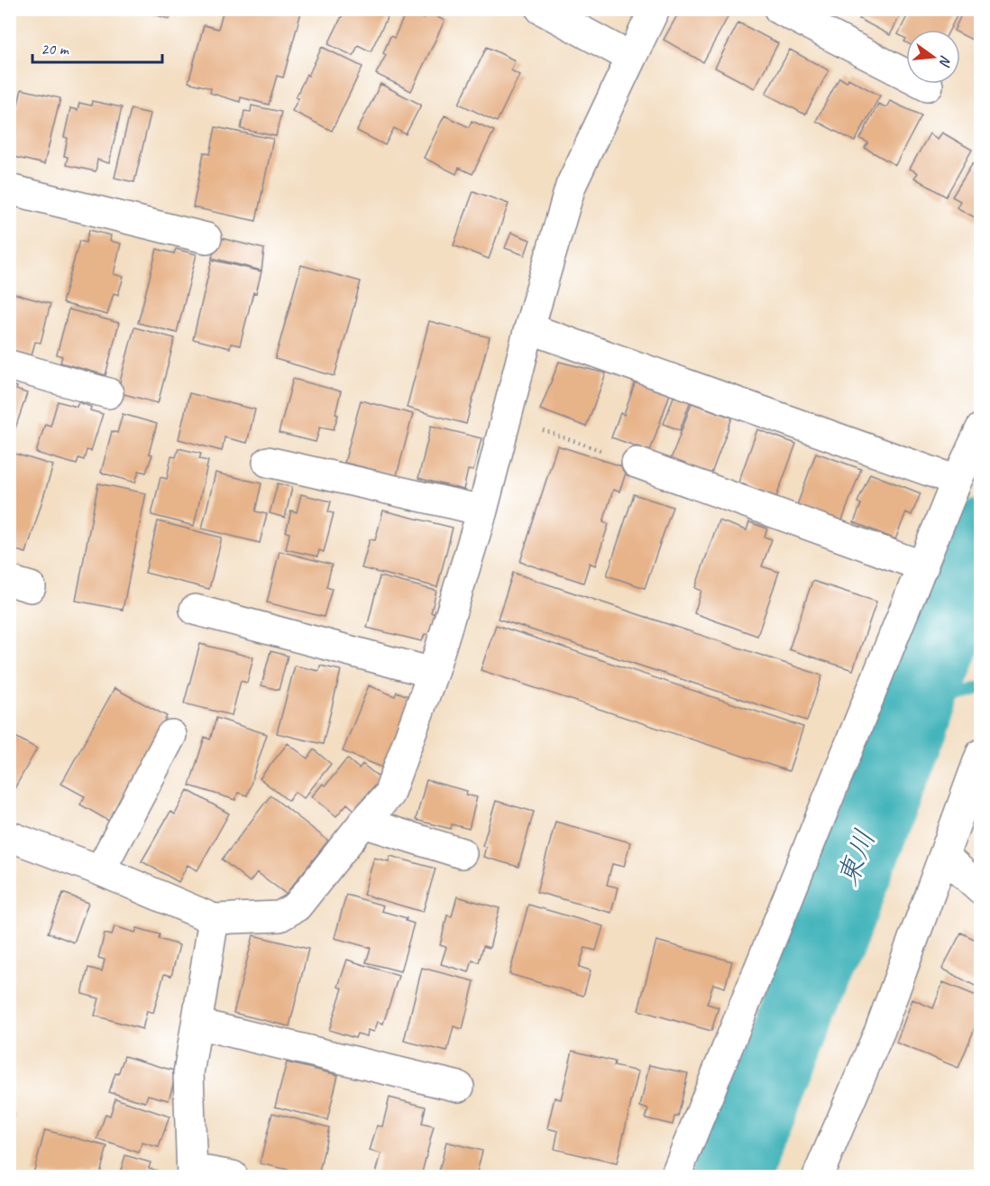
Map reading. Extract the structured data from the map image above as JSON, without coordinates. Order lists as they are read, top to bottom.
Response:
{
  "water": ["東川"],
  "scale_bar": "20 m",
  "north": "right"
}
